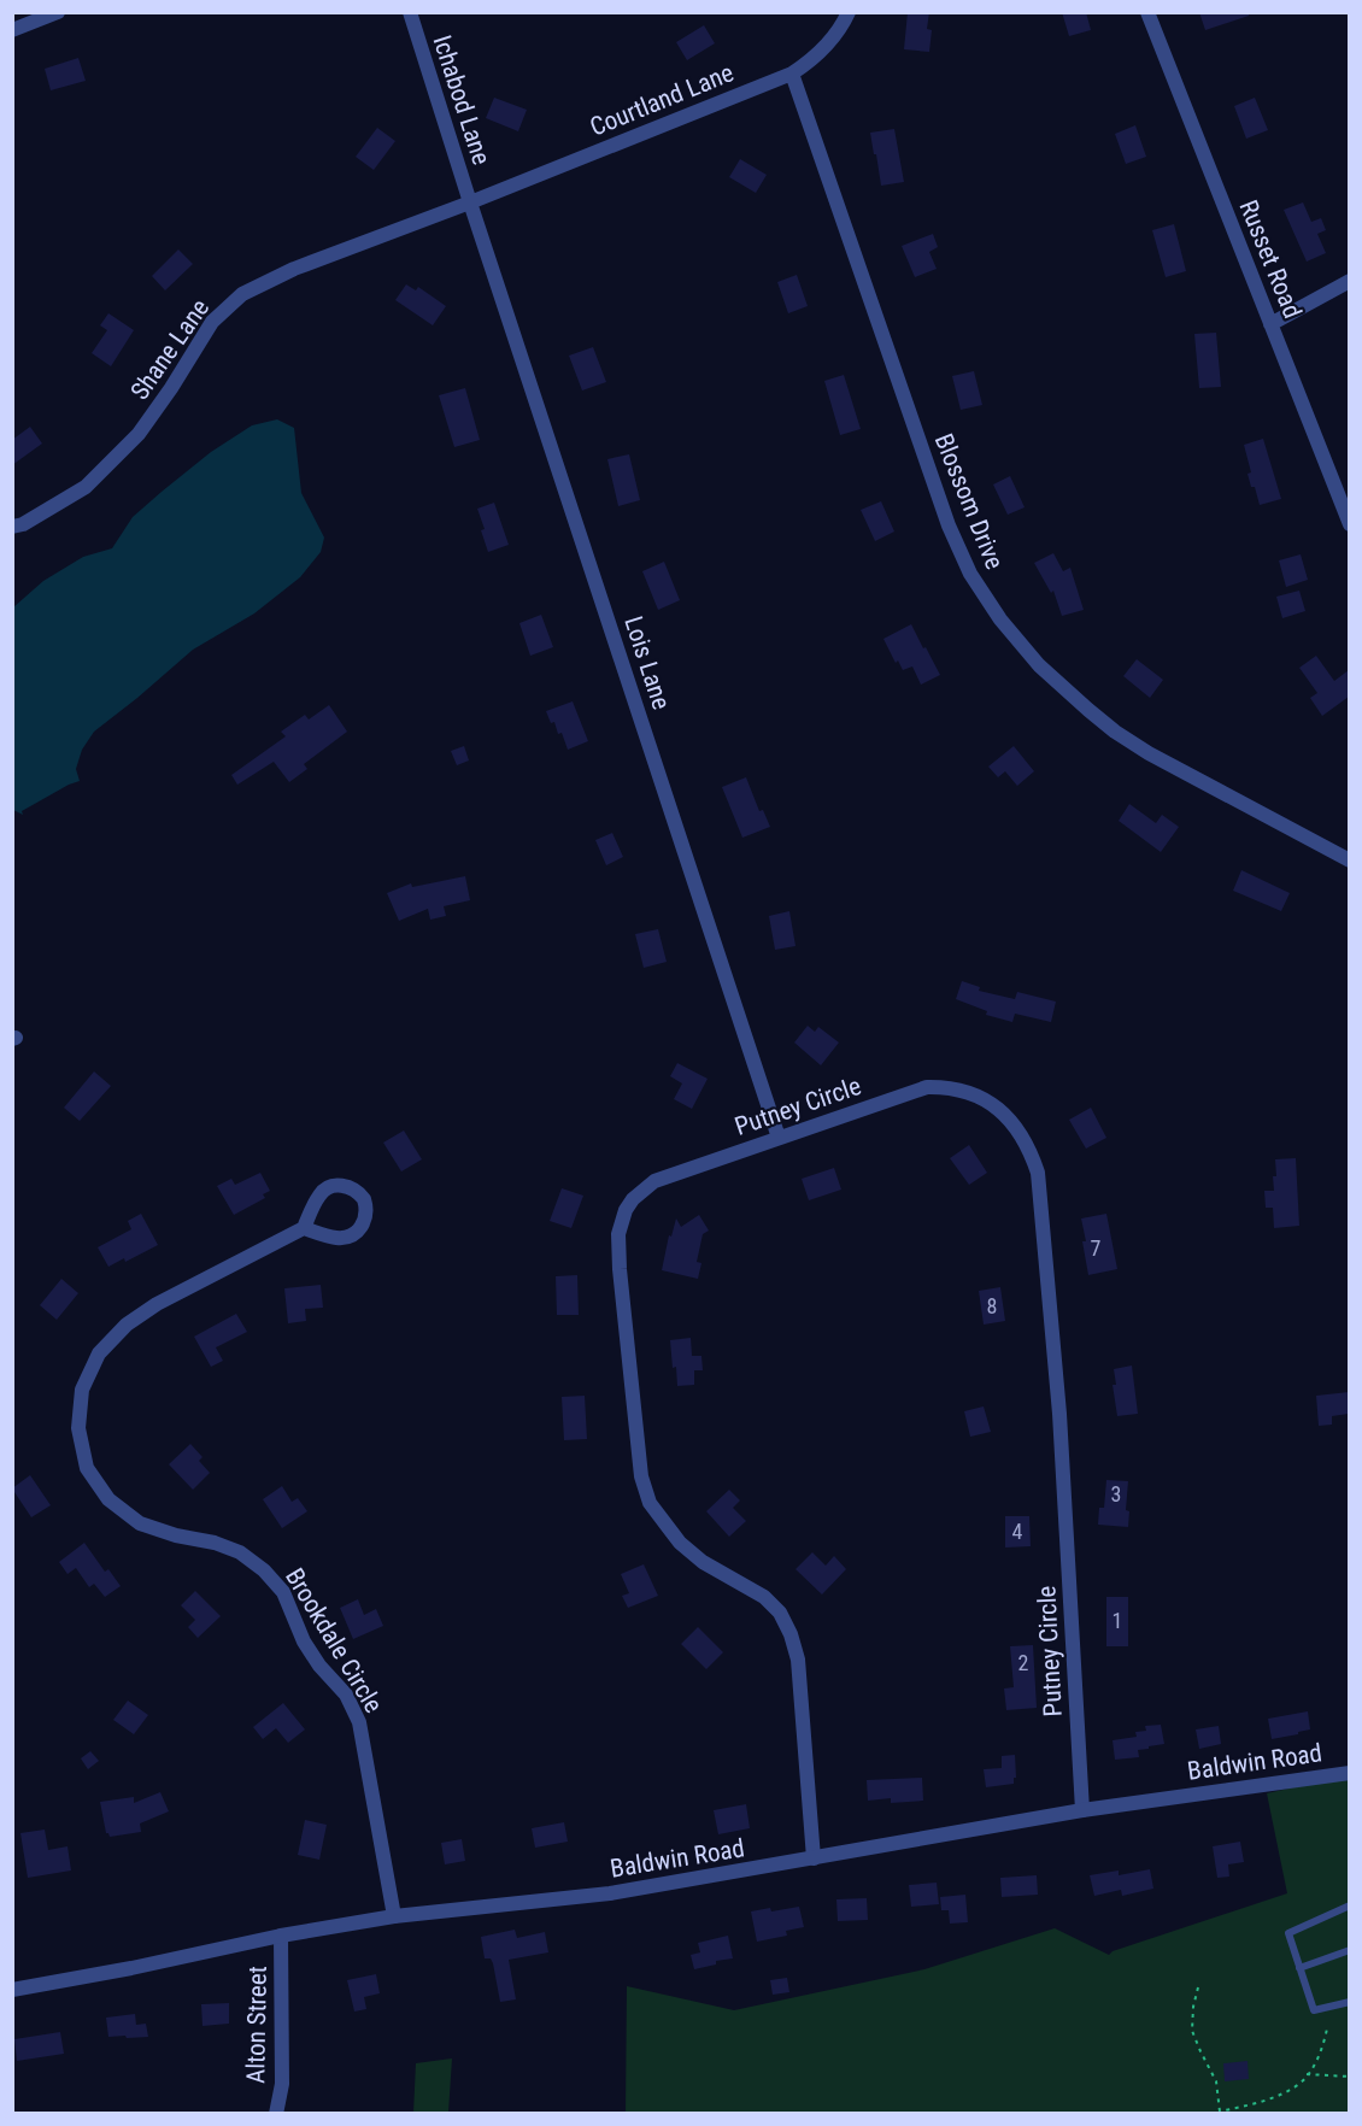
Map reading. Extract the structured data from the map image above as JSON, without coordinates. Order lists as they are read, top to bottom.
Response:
{
  "streets": {
    "street": [
      "Ichabod Lane",
      "Courtland Lane",
      "Russet Road",
      "Shane Lane",
      "Blossom Drive",
      "Lois Lane",
      "Putney Circle",
      "Brookdale Circle",
      "Baldwin Road",
      "Alton Street"
    ]
  },
  "crossings": [
    ["Ichabod Lane", "Courtland Lane"],
    ["Ichabod Lane", "Shane Lane"],
    ["Ichabod Lane", "Lois Lane"],
    ["Courtland Lane", "Shane Lane"],
    ["Courtland Lane", "Blossom Drive"],
    ["Courtland Lane", "Lois Lane"],
    ["Shane Lane", "Lois Lane"],
    ["Lois Lane", "Putney Circle"],
    ["Putney Circle", "Baldwin Road"],
    ["Brookdale Circle", "Baldwin Road"],
    ["Baldwin Road", "Alton Street"]
  ],
  "house_numbers": [
    "7",
    "8",
    "3",
    "4",
    "1",
    "2"
  ]
}
